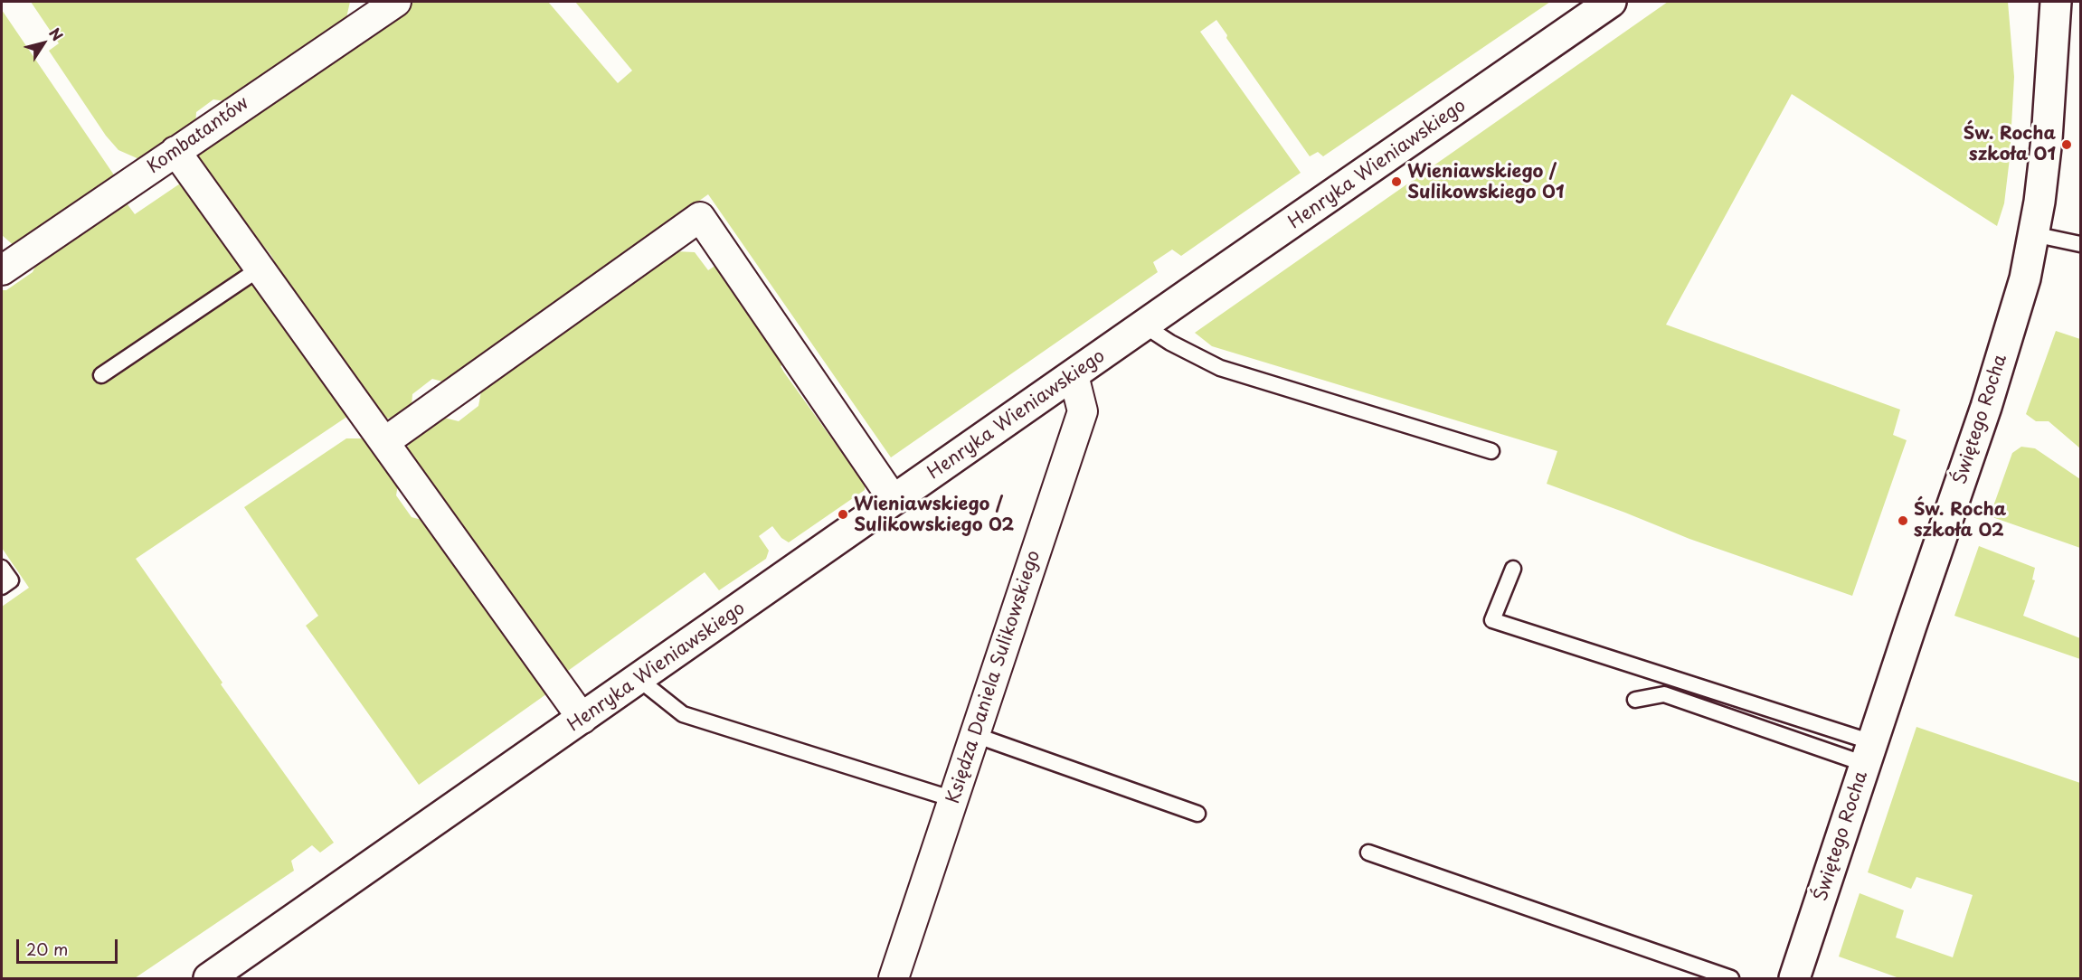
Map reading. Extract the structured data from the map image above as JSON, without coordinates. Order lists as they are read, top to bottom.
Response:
{
  "streets": {
    "street": [
      "Kombatantów",
      "Henryka Wieniawskiego",
      "Świętego Rocha",
      "Księdza Daniela Sulikowskiego"
    ]
  },
  "crossings": [
    ["Henryka Wieniawskiego", "Księdza Daniela Sulikowskiego"]
  ],
  "places": [
    "Św. Rocha szkoła 01",
    "Wieniawskiego / Sulikowskiego 01",
    "Wieniawskiego / Sulikowskiego 02",
    "Św. Rocha szkoła 02"
  ],
  "scale_bar": "20 m",
  "north": "top right"
}
